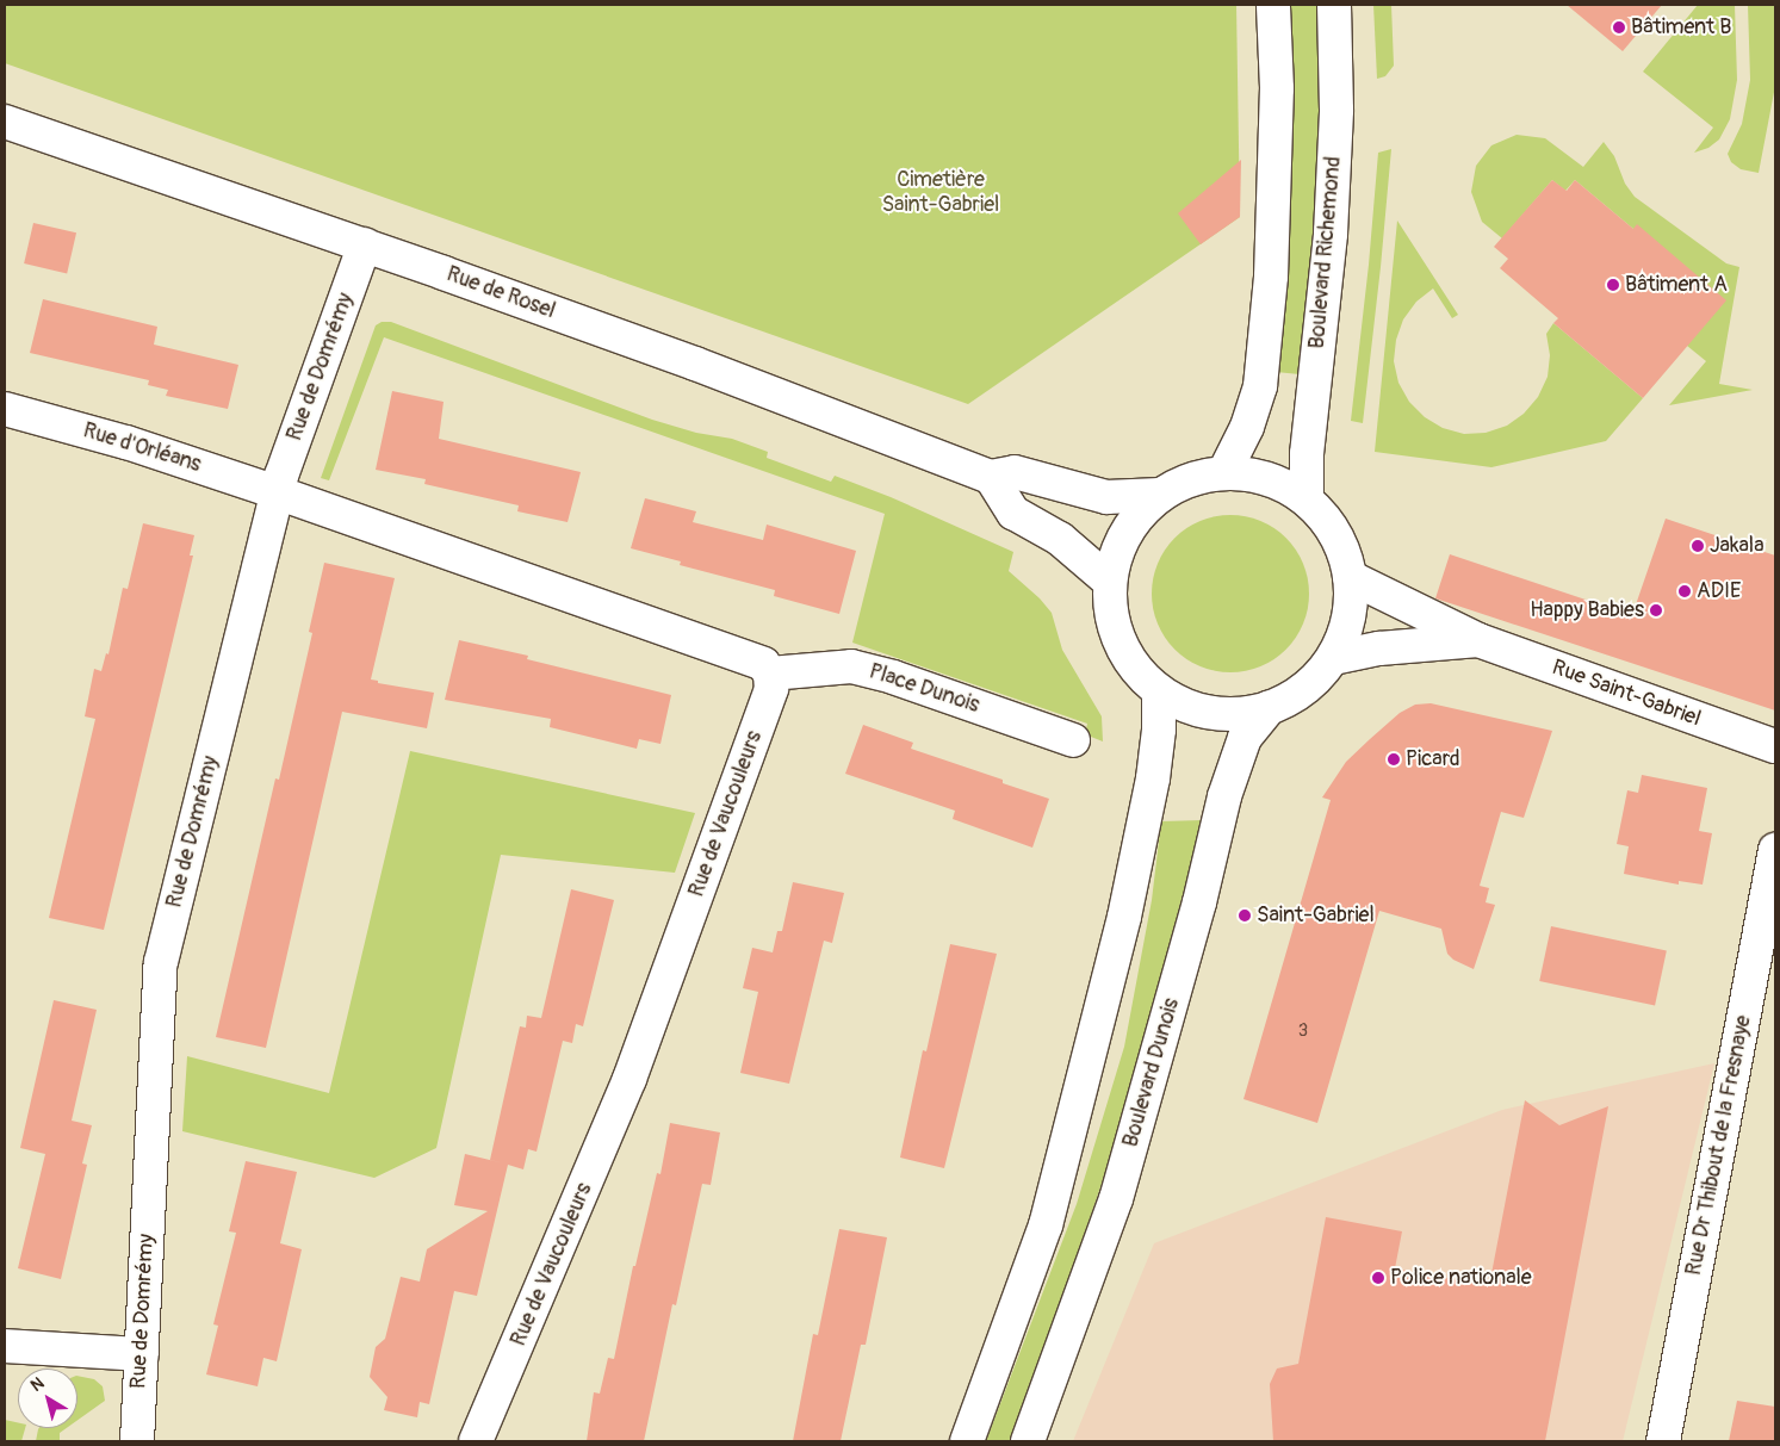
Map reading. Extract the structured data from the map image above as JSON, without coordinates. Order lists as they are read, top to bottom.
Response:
{
  "streets": {
    "street": [
      "Boulevard Richemond",
      "Rue de Rosel",
      "Rue de Domrémy",
      "Rue d'Orléans",
      "Place Dunois",
      "Rue Saint-Gabriel",
      "Rue de Vaucouleurs",
      "Boulevard Dunois",
      "Rue Dr Thibout de la Fresnaye"
    ]
  },
  "crossings": [
    ["Rue de Rosel", "Rue de Domrémy"],
    ["Rue de Domrémy", "Rue d'Orléans"],
    ["Place Dunois", "Rue de Vaucouleurs"]
  ],
  "parks": ["Cimetière Saint-Gabriel"],
  "places": [
    "Bâtiment B",
    "Bâtiment A",
    "Jakala",
    "ADIE",
    "Happy Babies",
    "Picard",
    "Saint-Gabriel",
    "Police nationale"
  ],
  "house_numbers": ["3"],
  "north": "top left"
}
